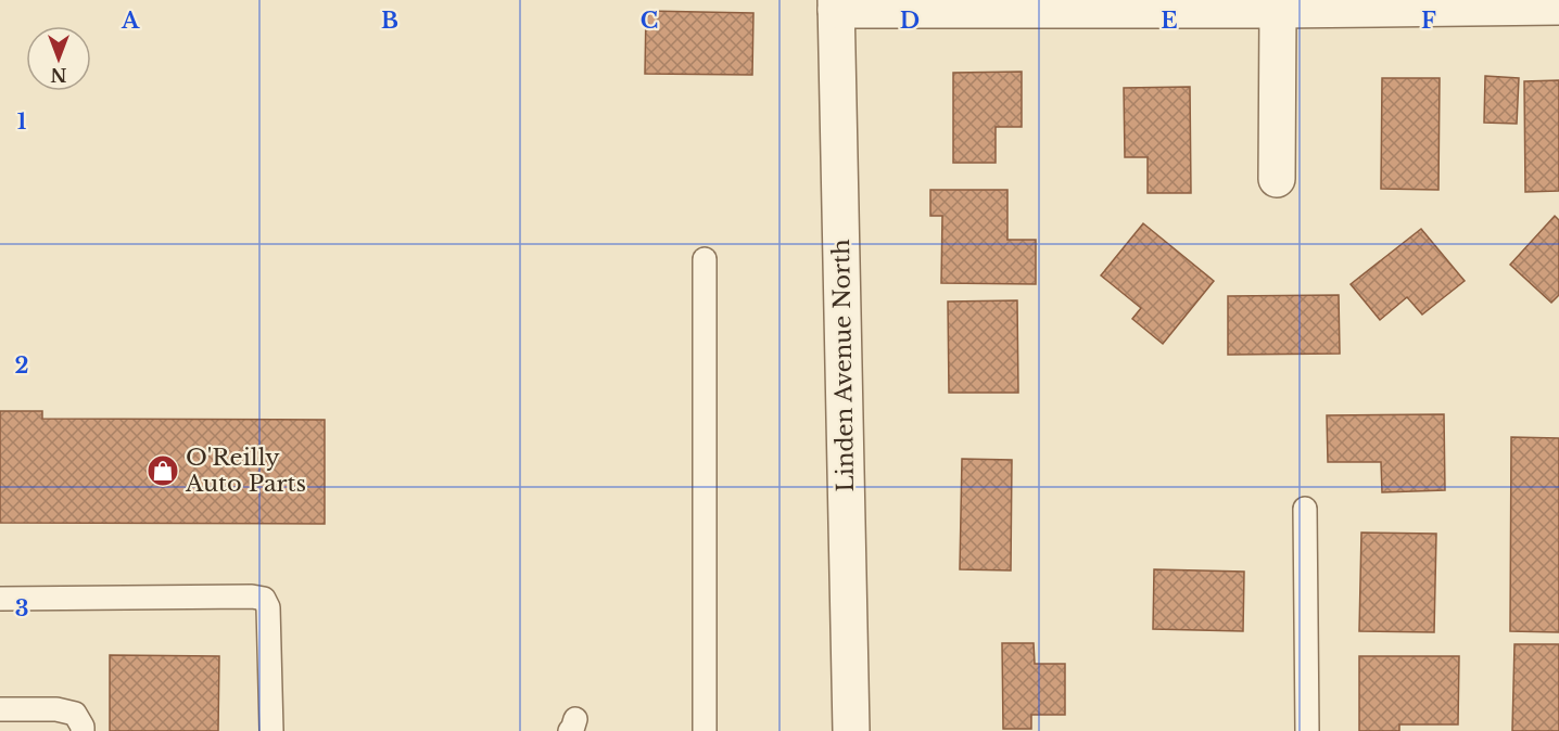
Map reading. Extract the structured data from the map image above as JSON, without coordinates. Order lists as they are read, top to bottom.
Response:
{
  "streets": {
    "street": ["Linden Avenue North"]
  },
  "places": {
    "shop": ["O'Reilly Auto Parts"]
  },
  "north": "bottom",
  "grid": {
    "columns": [
      "A",
      "B",
      "C",
      "D",
      "E",
      "F"
    ],
    "rows": ["1", "2", "3"]
  }
}
